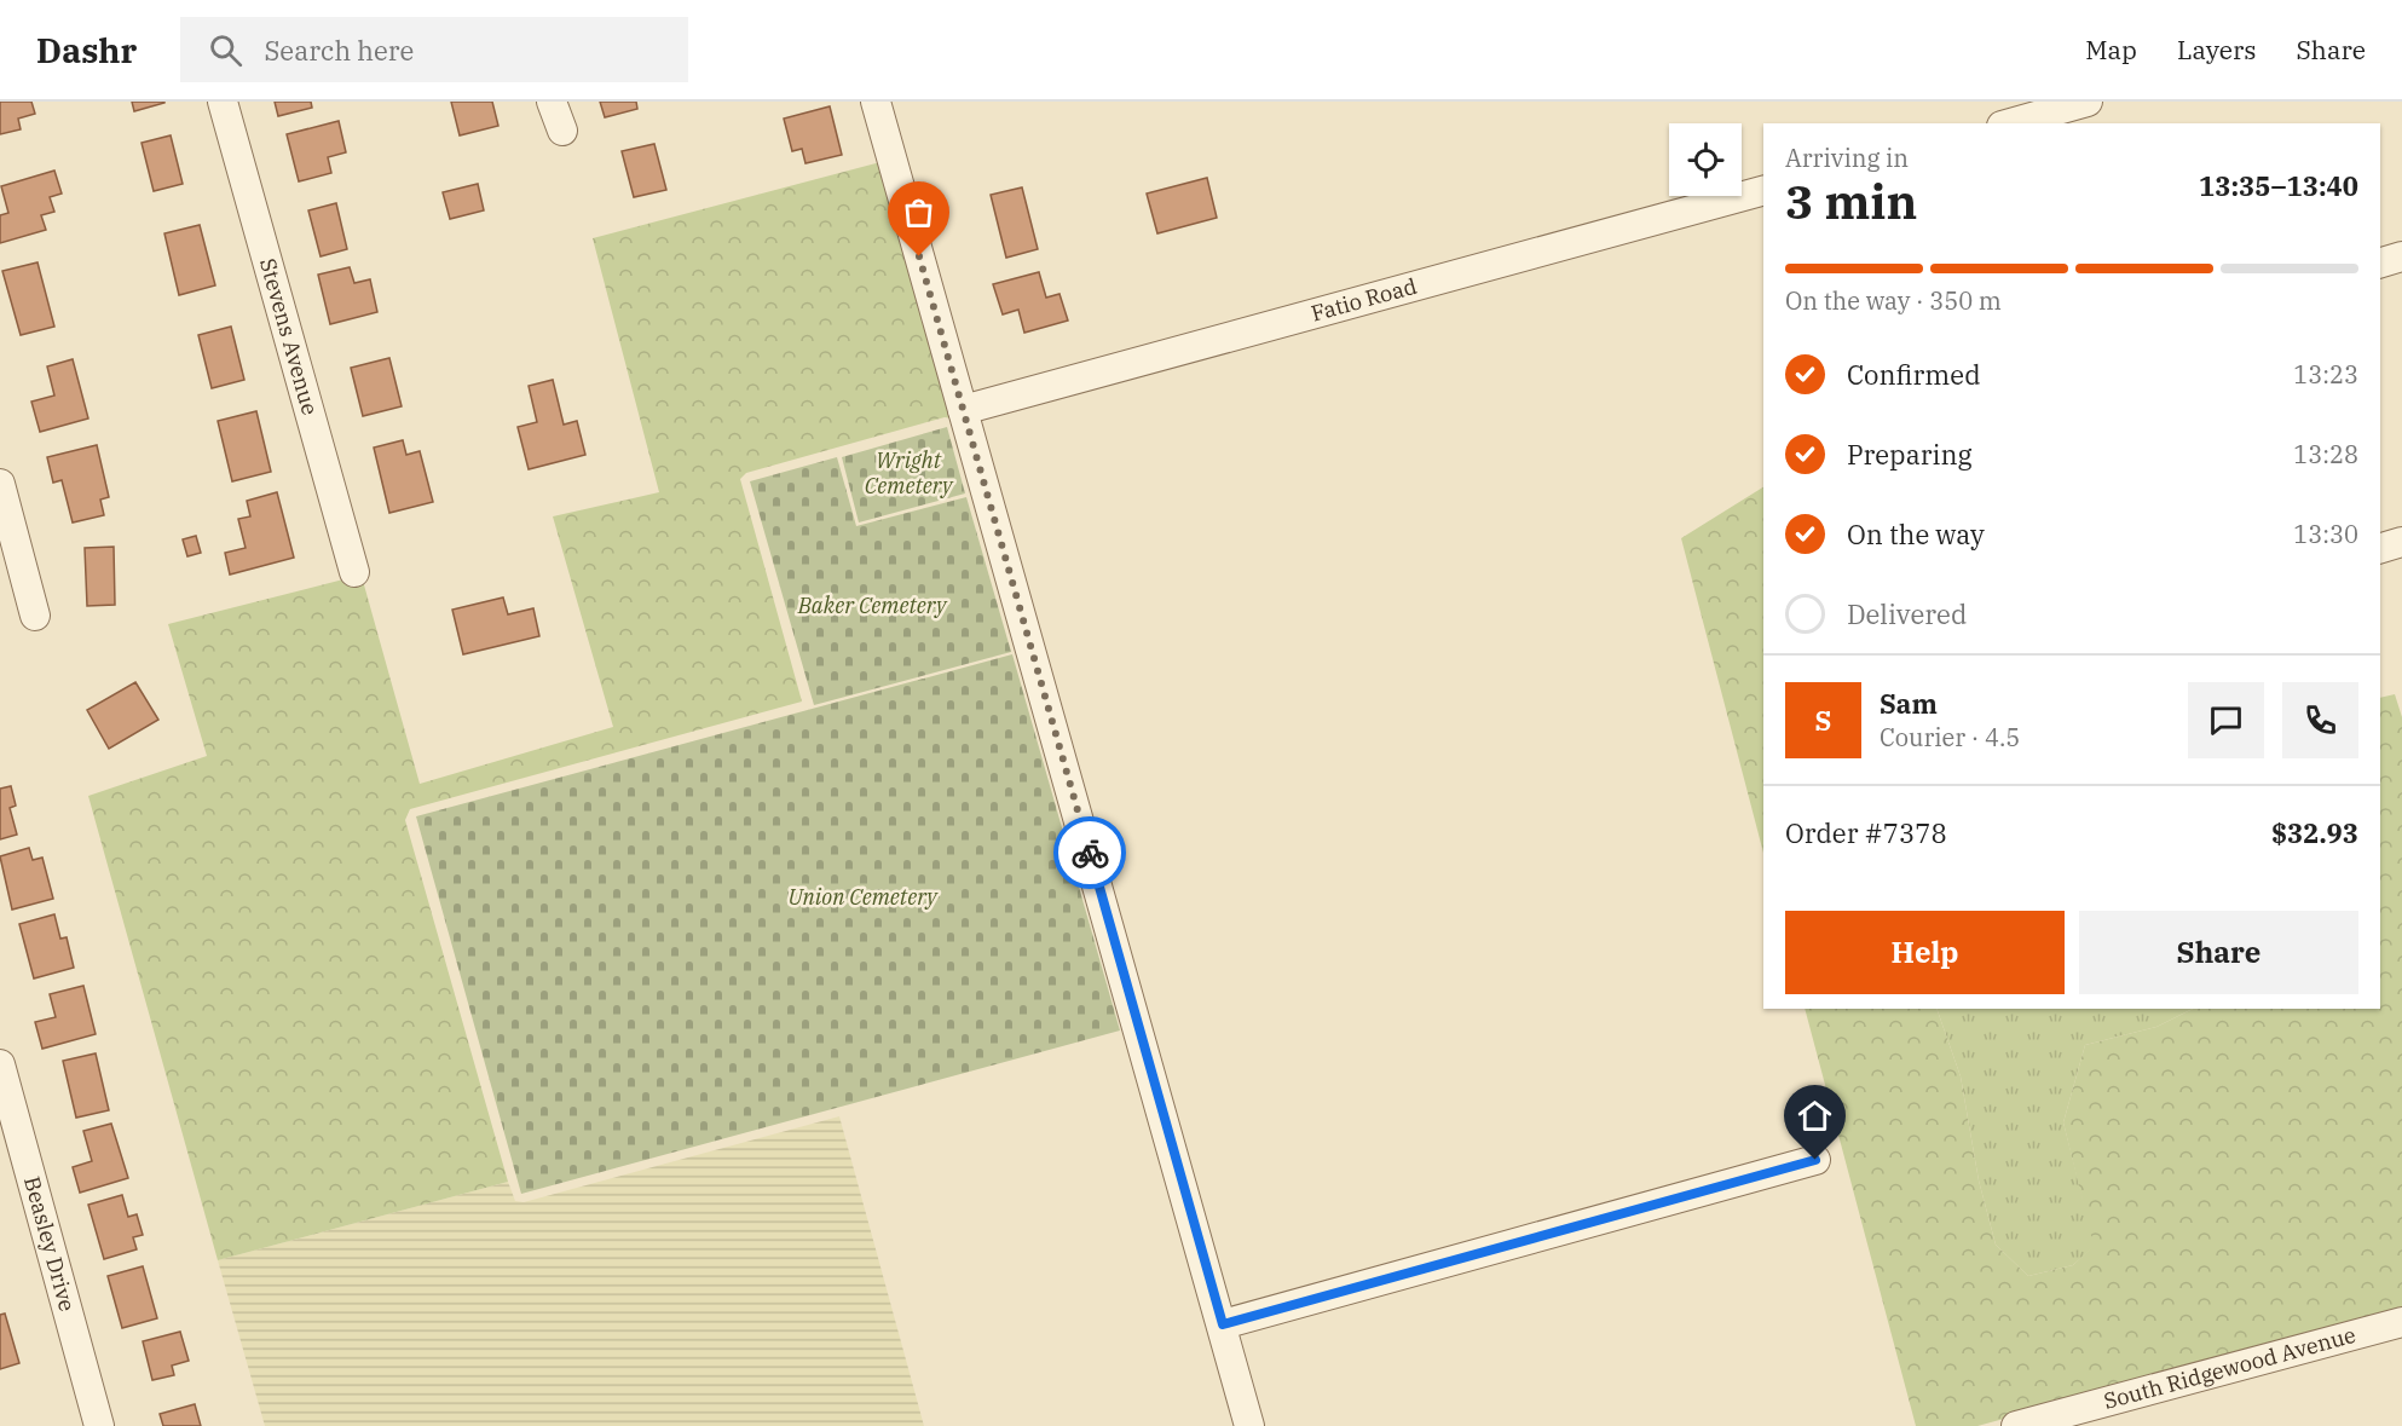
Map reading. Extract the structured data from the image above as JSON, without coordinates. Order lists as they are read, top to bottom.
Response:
{
  "streets": {
    "street": [
      "Fatio Road",
      "Stevens Avenue",
      "Beasley Drive",
      "South Ridgewood Avenue"
    ]
  },
  "parks": ["Wright Cemetery", "Baker Cemetery", "Union Cemetery"],
  "page": {
    "header": "Dashr",
    "search": "Search here",
    "nav": ["Map", "Layers", "Share"],
    "heading": ["3 min", "Arriving in", "13:35–13:40"],
    "panel": [
      "Sam",
      "Courier · 4.5",
      "Order #7378",
      "$32.93"
    ],
    "bar": "On the way · 350 m",
    "list": [
      ["Confirmed", "13:23"],
      ["Preparing", "13:28"],
      ["On the way", "13:30"],
      "Delivered"
    ],
    "round": "S",
    "buttons": ["Help", "Share"]
  }
}
